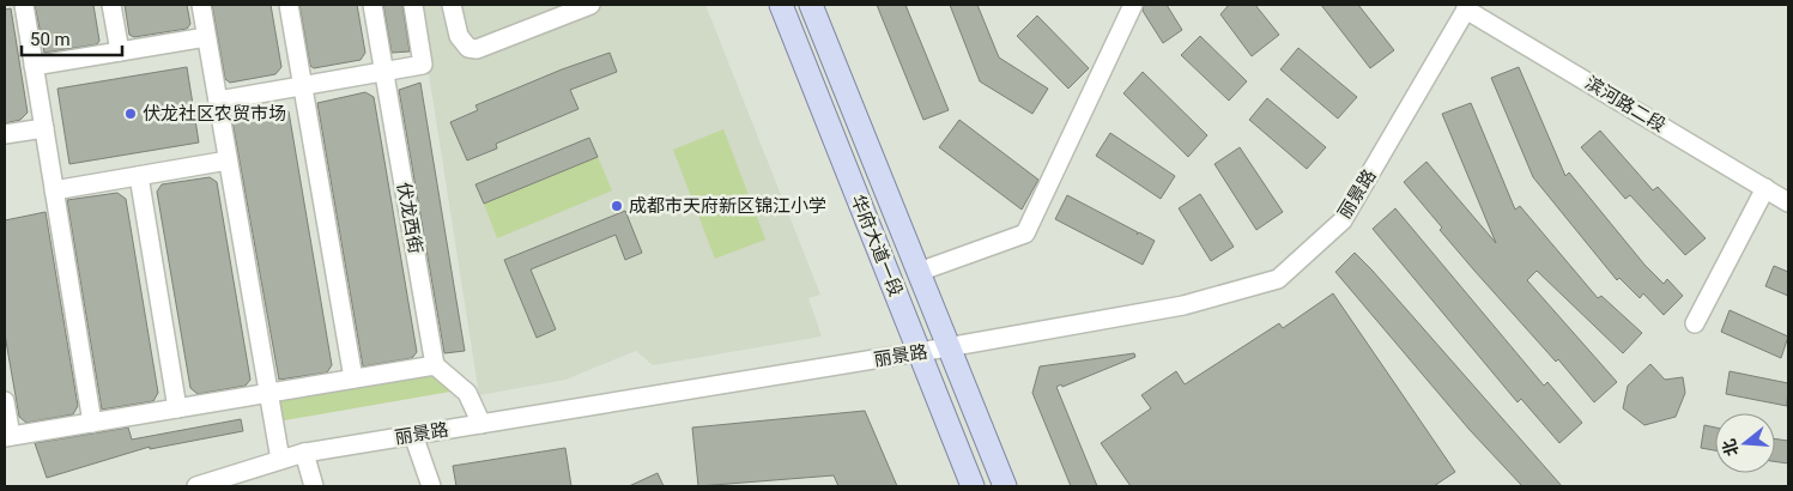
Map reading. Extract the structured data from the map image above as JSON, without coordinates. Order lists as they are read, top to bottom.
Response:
{
  "streets": {
    "main road": ["华府大道一段"],
    "street": ["滨河路二段", "丽景路", "伏龙西街"]
  },
  "crossings": [
    ["滨河路二段", "丽景路"],
    ["丽景路", "华府大道一段"]
  ],
  "places": ["伏龙社区农贸市场", "成都市天府新区锦江小学"],
  "scale_bar": "50 m",
  "north": "left"
}
